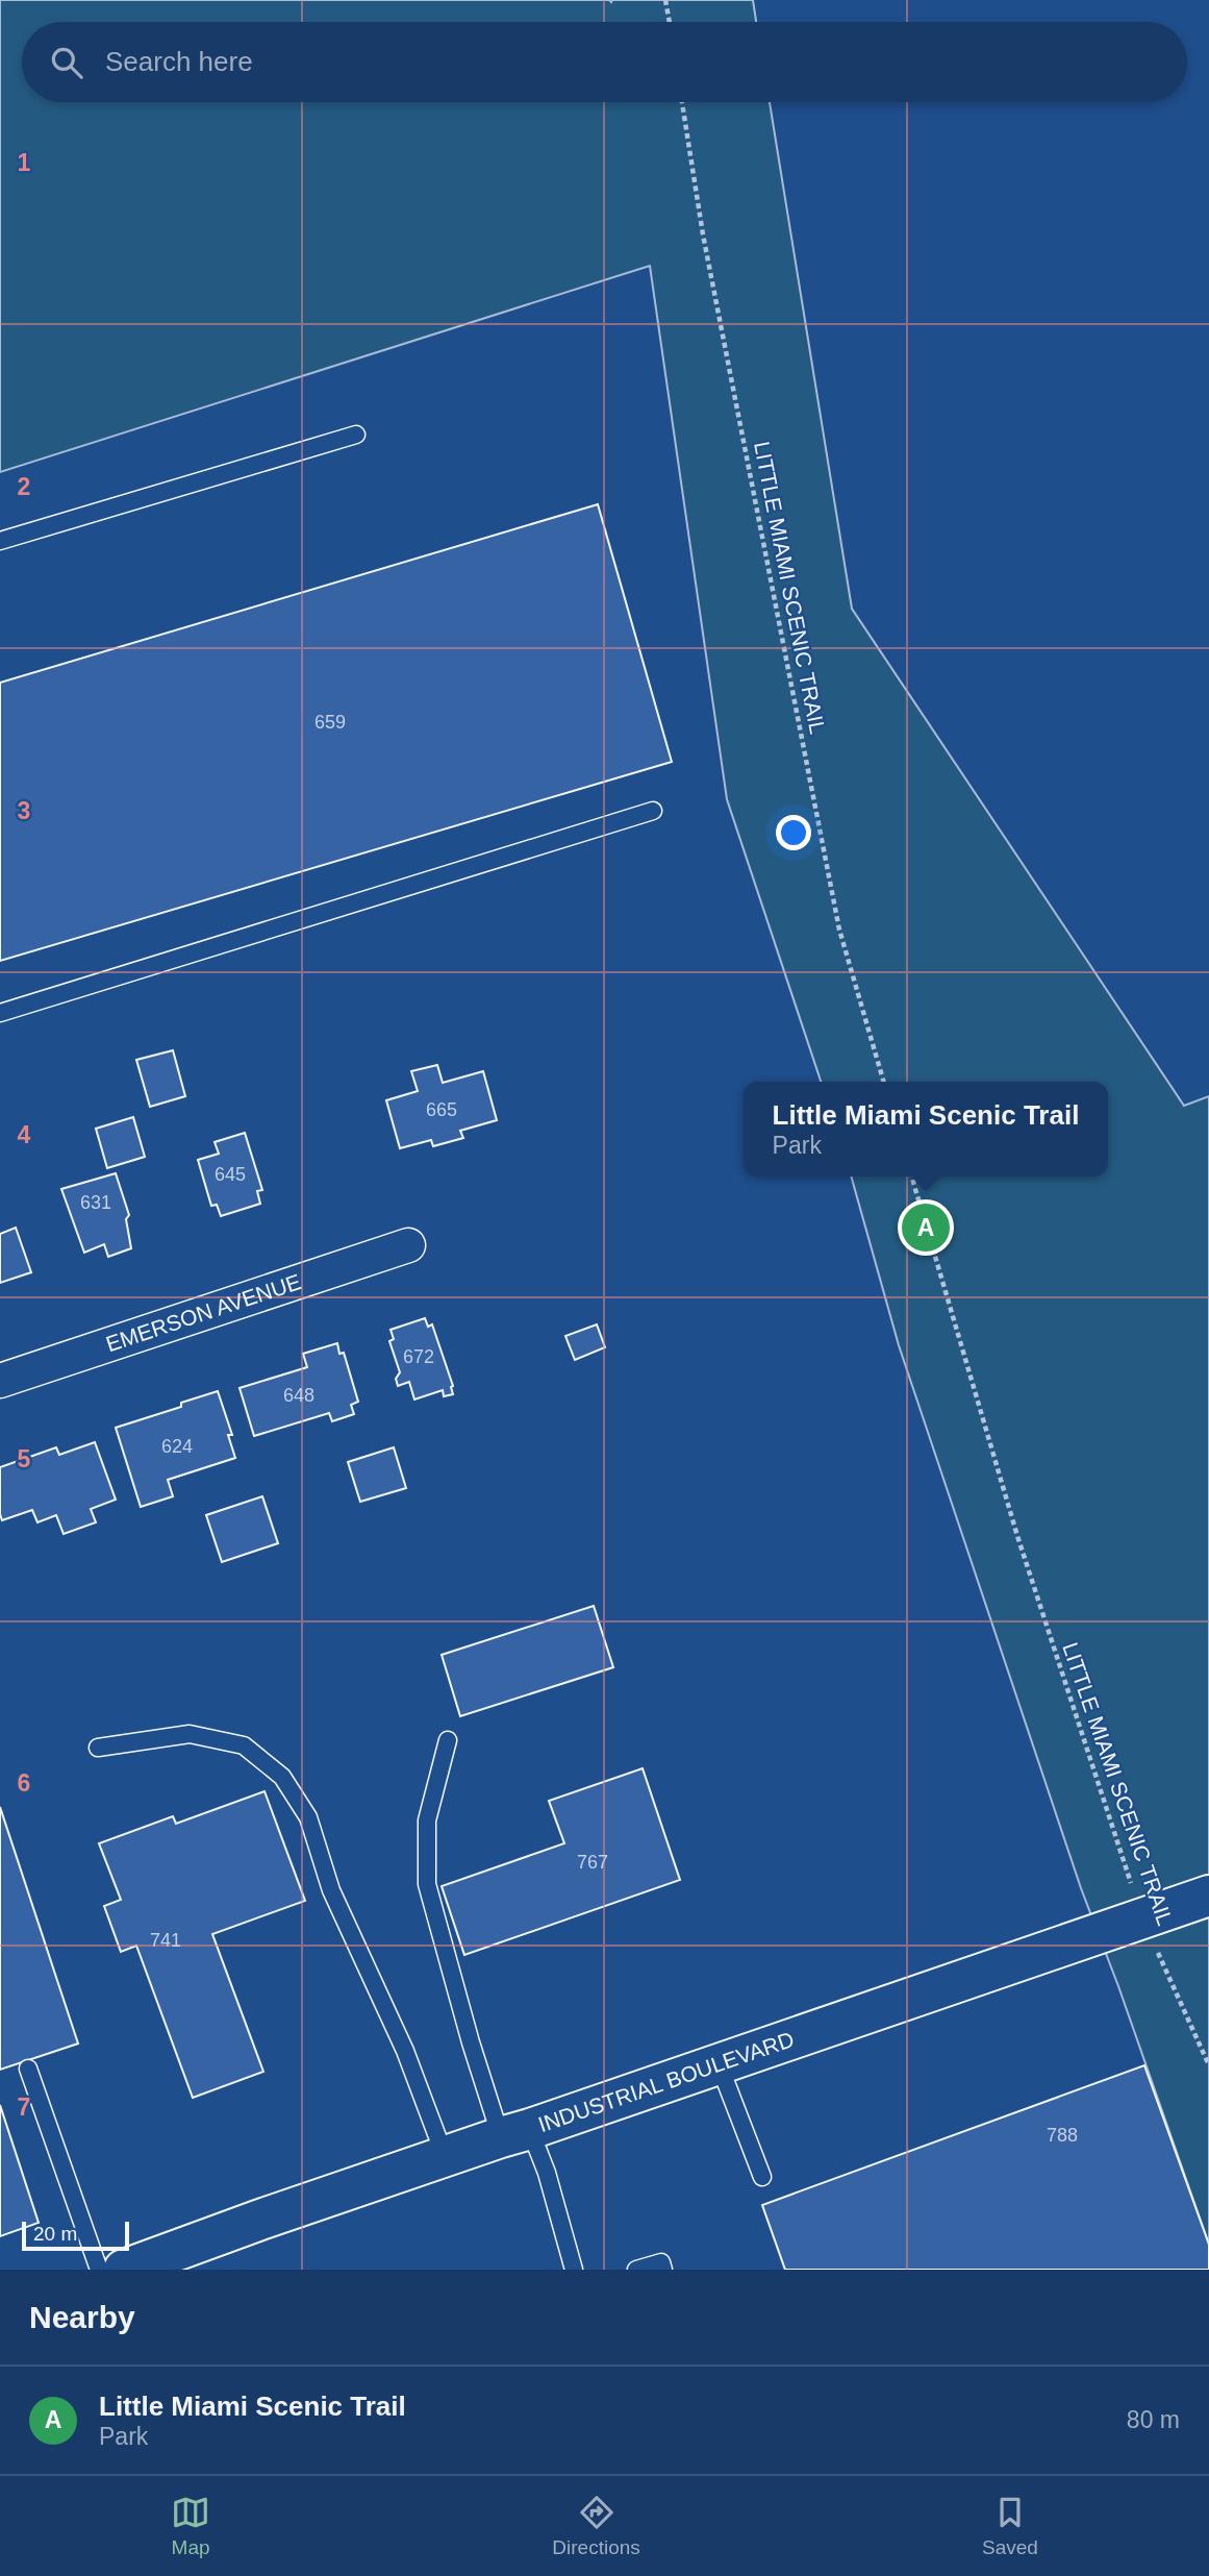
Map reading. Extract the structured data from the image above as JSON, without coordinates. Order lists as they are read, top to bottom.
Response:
{
  "streets": {
    "street": ["EMERSON AVENUE", "INDUSTRIAL BOULEVARD"],
    "path": ["LITTLE MIAMI SCENIC TRAIL"]
  },
  "crossings": [
    ["LITTLE MIAMI SCENIC TRAIL", "INDUSTRIAL BOULEVARD"]
  ],
  "house_numbers": [
    "659",
    "665",
    "645",
    "631",
    "672",
    "648",
    "624",
    "767",
    "741",
    "788"
  ],
  "scale_bar": "20 m",
  "page": {
    "search": "Search here",
    "popup": ["Little Miami Scenic Trail", "Park"],
    "pins": "A",
    "scale": "20 m",
    "heading": "Nearby",
    "list": [
      {
        "mark": "A",
        "name": "Little Miami Scenic Trail",
        "note": "Park",
        "value": "80 m"
      }
    ],
    "nav": ["Map", "Directions", "Saved"]
  },
  "grid": {
    "rows": [
      "1",
      "2",
      "3",
      "4",
      "5",
      "6",
      "7"
    ]
  }
}
